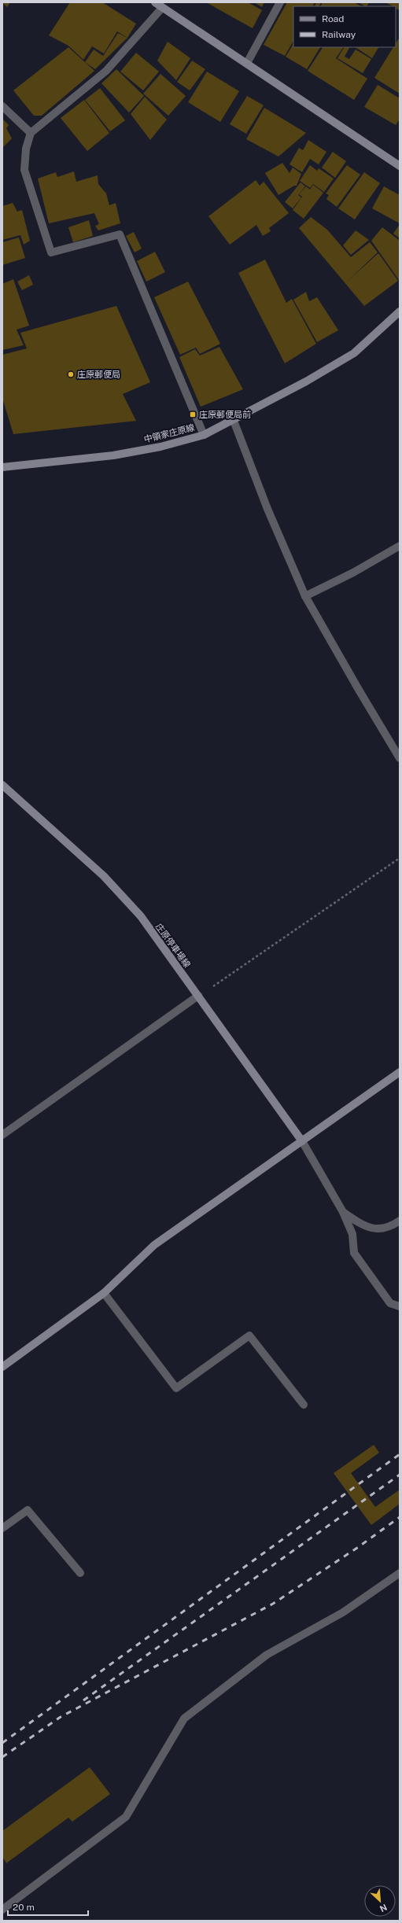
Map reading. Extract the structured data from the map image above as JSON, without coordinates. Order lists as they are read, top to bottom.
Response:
{
  "streets": {
    "main road": ["中領家庄原線", "庄原停車場線"]
  },
  "places": {
    "other": ["庄原郵便局"],
    "transit": ["庄原郵便局前"]
  },
  "legend": ["Road", "Railway"],
  "scale_bar": "20 m",
  "north": "bottom right"
}
